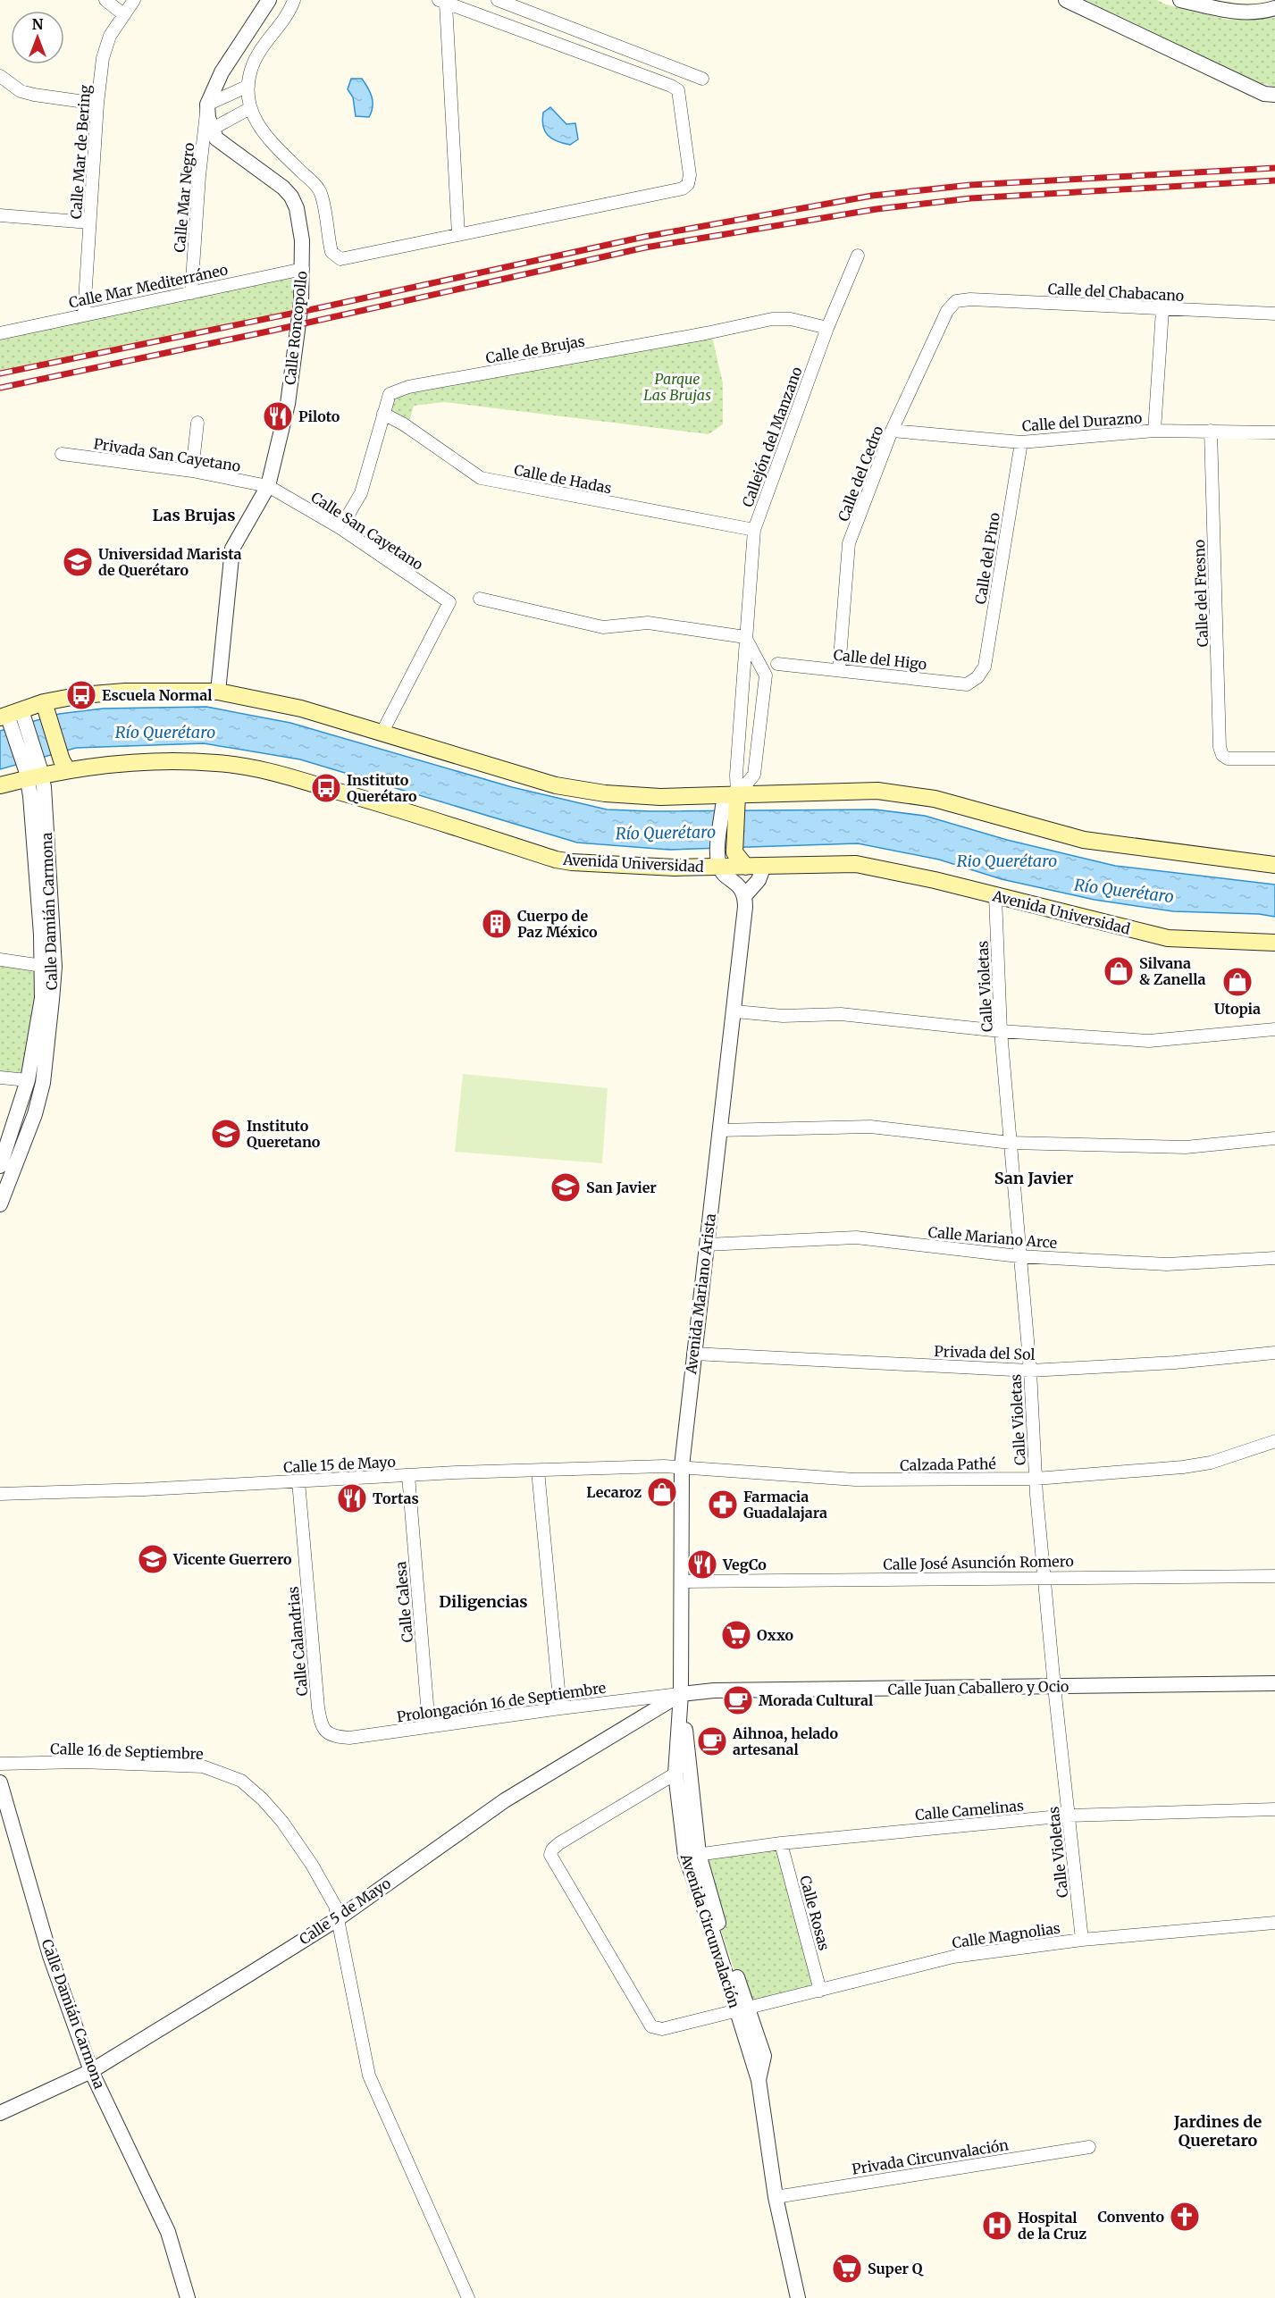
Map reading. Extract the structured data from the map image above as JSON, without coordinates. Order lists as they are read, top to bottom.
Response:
{
  "streets": {
    "main road": ["Avenida Universidad"],
    "street": [
      "Calle Mar de Bering",
      "Calle Mar Negro",
      "Calle Mar Mediterráneo",
      "Calle del Chabacano",
      "Calle Roncopollo",
      "Calle de Brujas",
      "Calle del Durazno",
      "Callejón del Manzano",
      "Privada San Cayetano",
      "Calle del Cedro",
      "Calle de Hadas",
      "Calle San Cayetano",
      "Calle del Pino",
      "Calle del Fresno",
      "Calle del Higo",
      "Calle Damián Carmona",
      "Calle Violetas",
      "Calle Mariano Arce",
      "Avenida Mariano Arista",
      "Privada del Sol",
      "Calle 15 de Mayo",
      "Calzada Pathé",
      "Calle José Asunción Romero",
      "Calle Calesa",
      "Calle Calandrias",
      "Calle Juan Caballero y Ocio",
      "Prolongación 16 de Septiembre",
      "Calle 16 de Septiembre",
      "Calle Camelinas",
      "Calle 5 de Mayo",
      "Calle Rosas",
      "Avenida Circunvalación",
      "Calle Magnolias",
      "Privada Circunvalación"
    ]
  },
  "crossings": [
    ["Calle Mar de Bering", "Calle Mar Mediterráneo"],
    ["Calle Mar Negro", "Calle Mar Mediterráneo"],
    ["Calle Mar Negro", "Calle Roncopollo"],
    ["Calle Mar Mediterráneo", "Calle Roncopollo"],
    ["Calle del Chabacano", "Calle del Cedro"],
    ["Calle Roncopollo", "Privada San Cayetano"],
    ["Calle Roncopollo", "Calle San Cayetano"],
    ["Calle de Brujas", "Callejón del Manzano"],
    ["Calle de Brujas", "Calle de Hadas"],
    ["Calle de Brujas", "Calle San Cayetano"],
    ["Calle del Durazno", "Calle del Cedro"],
    ["Calle del Durazno", "Calle del Pino"],
    ["Calle del Durazno", "Calle del Fresno"],
    ["Callejón del Manzano", "Calle de Hadas"],
    ["Privada San Cayetano", "Calle San Cayetano"],
    ["Calle del Cedro", "Calle del Higo"],
    ["Calle del Pino", "Calle del Higo"],
    ["Avenida Universidad", "Calle Damián Carmona"],
    ["Avenida Universidad", "Calle Violetas"],
    ["Calle Damián Carmona", "Calle 5 de Mayo"],
    ["Calle Violetas", "Calle Mariano Arce"],
    ["Calle Violetas", "Privada del Sol"],
    ["Calle Violetas", "Calzada Pathé"],
    ["Calle Violetas", "Calle José Asunción Romero"],
    ["Calle Violetas", "Calle Juan Caballero y Ocio"],
    ["Calle Violetas", "Calle Camelinas"],
    ["Calle Violetas", "Calle Magnolias"],
    ["Calle Mariano Arce", "Avenida Mariano Arista"],
    ["Avenida Mariano Arista", "Privada del Sol"],
    ["Avenida Mariano Arista", "Calle 15 de Mayo"],
    ["Avenida Mariano Arista", "Calzada Pathé"],
    ["Avenida Mariano Arista", "Calle José Asunción Romero"],
    ["Avenida Mariano Arista", "Calle Juan Caballero y Ocio"],
    ["Avenida Mariano Arista", "Prolongación 16 de Septiembre"],
    ["Avenida Mariano Arista", "Calle 5 de Mayo"],
    ["Avenida Mariano Arista", "Avenida Circunvalación"],
    ["Calle 15 de Mayo", "Calzada Pathé"],
    ["Calle 15 de Mayo", "Calle Calesa"],
    ["Calle 15 de Mayo", "Calle Calandrias"],
    ["Calle Calesa", "Prolongación 16 de Septiembre"],
    ["Calle Calandrias", "Prolongación 16 de Septiembre"],
    ["Calle Juan Caballero y Ocio", "Prolongación 16 de Septiembre"],
    ["Calle Juan Caballero y Ocio", "Calle 5 de Mayo"],
    ["Calle Juan Caballero y Ocio", "Avenida Circunvalación"],
    ["Prolongación 16 de Septiembre", "Calle 5 de Mayo"],
    ["Prolongación 16 de Septiembre", "Avenida Circunvalación"],
    ["Calle 16 de Septiembre", "Calle 5 de Mayo"],
    ["Calle Camelinas", "Calle Rosas"],
    ["Calle Camelinas", "Avenida Circunvalación"],
    ["Calle 5 de Mayo", "Avenida Circunvalación"],
    ["Calle Rosas", "Calle Magnolias"],
    ["Avenida Circunvalación", "Calle Magnolias"],
    ["Avenida Circunvalación", "Privada Circunvalación"]
  ],
  "districts": [
    "Las Brujas",
    "San Javier",
    "Diligencias",
    "Jardines de Queretaro"
  ],
  "water": ["Río Querétaro", "Rio Querétaro"],
  "parks": ["Parque Las Brujas"],
  "places": {
    "restaurant": ["Piloto", "Tortas", "VegCo"],
    "school or university": [
      "Universidad Marista de Querétaro",
      "Instituto Queretano",
      "San Javier",
      "Vicente Guerrero"
    ],
    "bus stop": ["Escuela Normal", "Instituto Querétaro"],
    "building": ["Cuerpo de Paz México"],
    "shop": ["Silvana & Zanella", "Utopia", "Lecaroz"],
    "pharmacy": ["Farmacia Guadalajara"],
    "supermarket": ["Oxxo", "Super Q"],
    "cafe": ["Morada Cultural", "Aihnoa, helado artesanal"],
    "church": ["Convento"],
    "hospital": ["Hospital de la Cruz"]
  },
  "north": "top"
}
